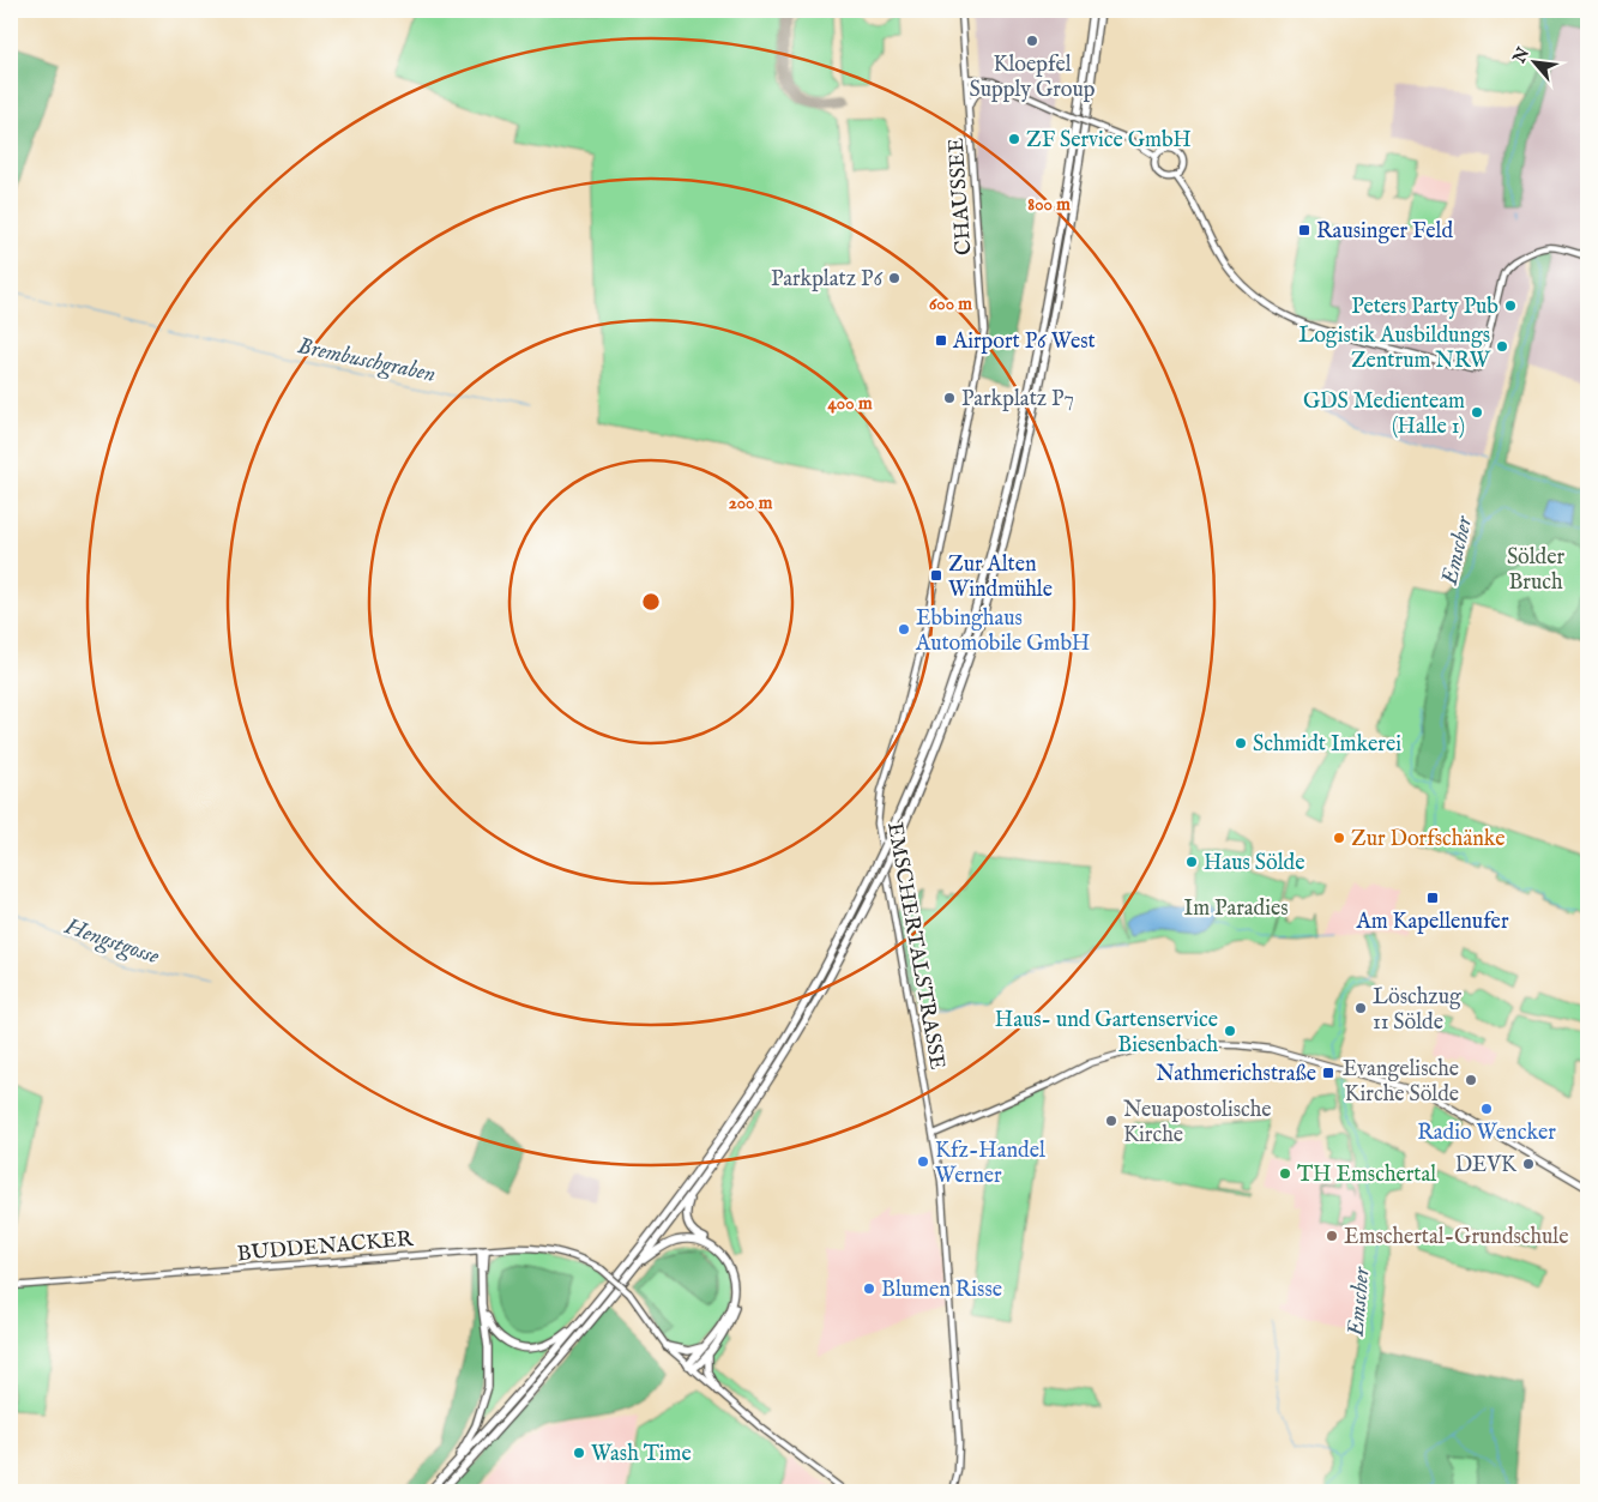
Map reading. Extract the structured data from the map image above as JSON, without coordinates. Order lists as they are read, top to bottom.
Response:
{
  "streets": {
    "main road": ["CHAUSSEE", "EMSCHERTALSTRASSE", "BUDDENACKER"]
  },
  "crossings": [
    ["CHAUSSEE", "EMSCHERTALSTRASSE"]
  ],
  "water": ["Brembuschgraben", "Emscher", "Hengstgosse"],
  "parks": ["Sölder Bruch", "Im Paradies"],
  "places": {
    "other": [
      "Kloepfel Supply Group",
      "ZF Service GmbH",
      "Parkplatz P6",
      "Peters Party Pub",
      "Logistik Ausbildungs Zentrum NRW",
      "Parkplatz P7",
      "GDS Medienteam (Halle 1)",
      "Ebbinghaus Automobile GmbH",
      "Schmidt Imkerei",
      "Zur Dorfschänke",
      "Haus Sölde",
      "Löschzug 11 Sölde",
      "Haus- und Gartenservice Biesenbach",
      "Evangelische Kirche Sölde",
      "Radio Wencker",
      "Neuapostolische Kirche",
      "Kfz-Handel Werner",
      "DEVK",
      "TH Emschertal",
      "Emschertal-Grundschule",
      "Blumen Risse",
      "Wash Time"
    ],
    "transit": [
      "Rausinger Feld",
      "Airport P6 West",
      "Zur Alten Windmühle",
      "Am Kapellenufer",
      "Nathmerichstraße"
    ]
  },
  "north": "top left",
  "rings": [
    "800 m",
    "600 m",
    "400 m",
    "200 m"
  ]
}
